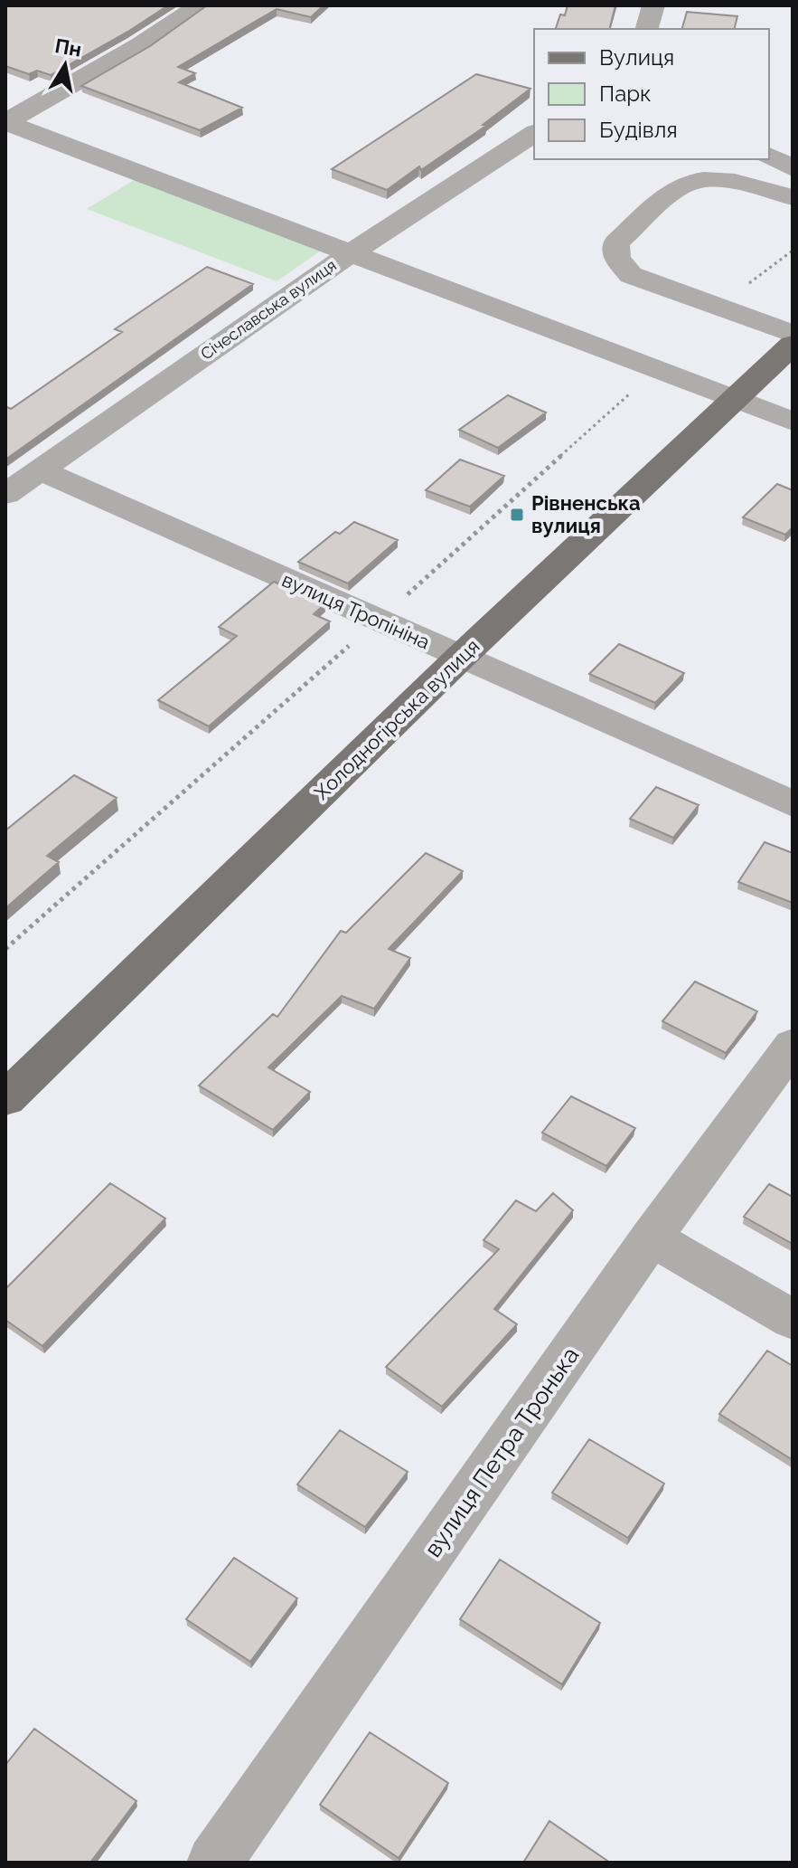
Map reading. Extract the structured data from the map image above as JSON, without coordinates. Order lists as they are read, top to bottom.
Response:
{
  "streets": {
    "main road": ["Холодногірська вулиця"],
    "street": ["Січеславська вулиця", "вулиця Тропініна", "вулиця Петра Тронька"]
  },
  "crossings": [
    ["Січеславська вулиця", "вулиця Тропініна"],
    ["вулиця Тропініна", "Холодногірська вулиця"]
  ],
  "places": {
    "transit": ["Рівненська вулиця"]
  },
  "legend": ["Вулиця", "Парк", "Будівля"],
  "north": "top"
}
